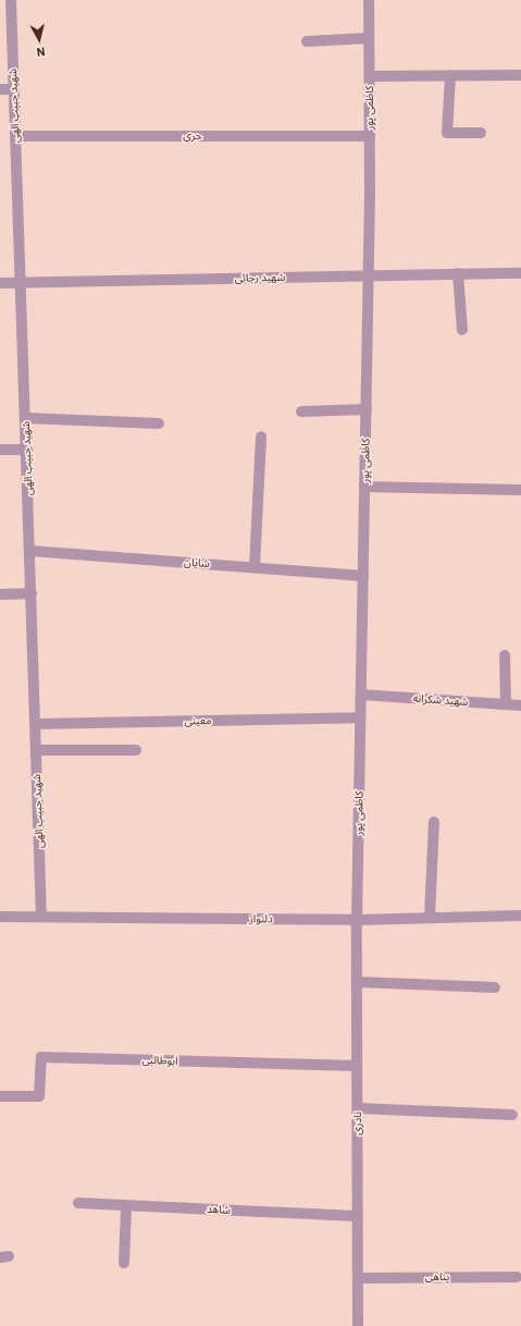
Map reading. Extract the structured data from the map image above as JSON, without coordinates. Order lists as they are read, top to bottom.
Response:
{
  "streets": {
    "street": [
      "شهید حبیب الهی",
      "کاظمی پور",
      "حری",
      "شهید رجائی",
      "شایان",
      "شهید شکرانه",
      "معینی",
      "دلنواز",
      "ابوطالبی",
      "نادری",
      "شاهد",
      "پناهی"
    ]
  },
  "crossings": [
    ["شهید حبیب الهی", "حری"],
    ["شهید حبیب الهی", "شهید رجائی"],
    ["شهید حبیب الهی", "شایان"],
    ["شهید حبیب الهی", "معینی"],
    ["شهید حبیب الهی", "دلنواز"],
    ["کاظمی پور", "حری"],
    ["کاظمی پور", "شهید رجائی"],
    ["کاظمی پور", "شایان"],
    ["کاظمی پور", "شهید شکرانه"],
    ["کاظمی پور", "معینی"],
    ["کاظمی پور", "دلنواز"],
    ["کاظمی پور", "نادری"],
    ["دلنواز", "نادری"],
    ["ابوطالبی", "نادری"],
    ["نادری", "شاهد"],
    ["نادری", "پناهی"]
  ],
  "north": "bottom"
}
